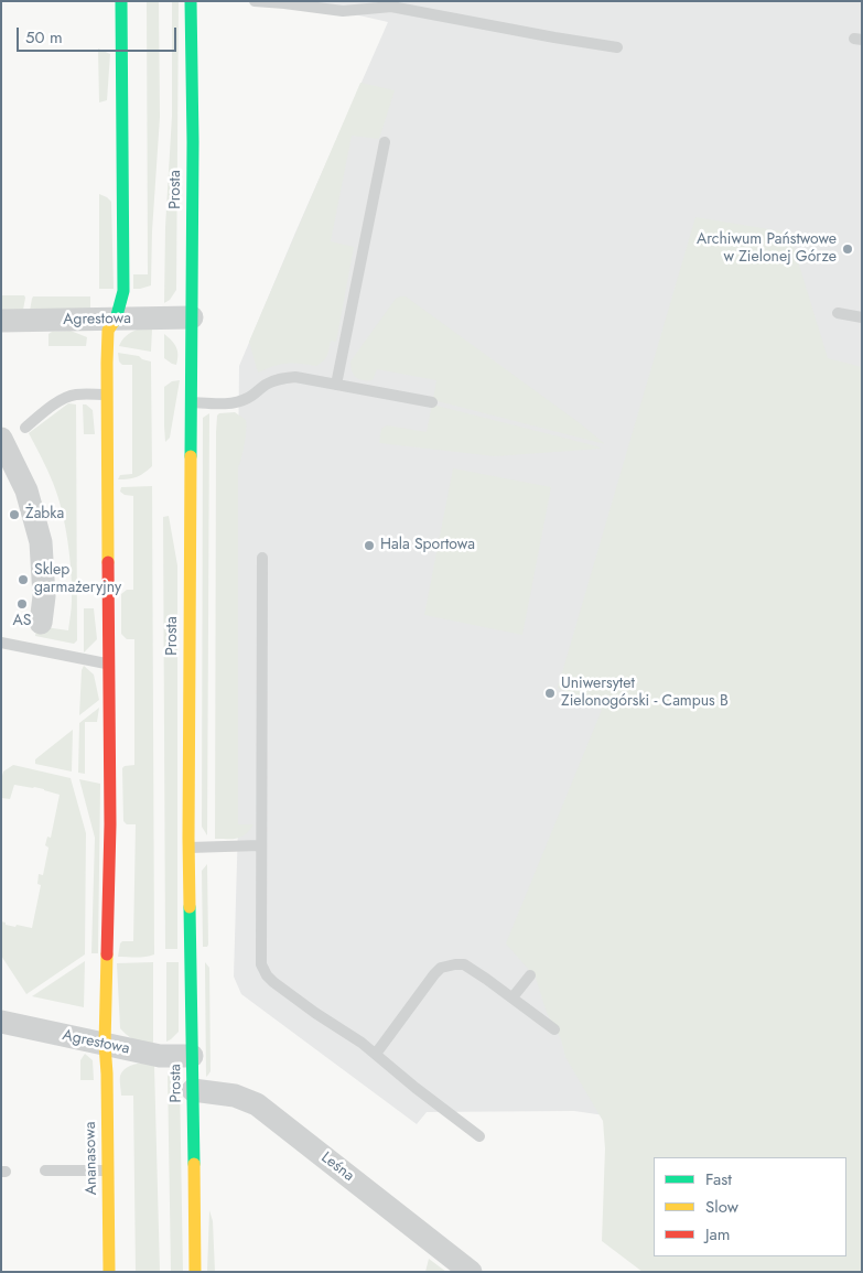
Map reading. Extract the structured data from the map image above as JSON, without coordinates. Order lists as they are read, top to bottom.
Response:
{
  "streets": {
    "street": [
      "Prosta",
      "Agrestowa",
      "Ananasowa",
      "Leśna"
    ]
  },
  "crossings": [
    ["Prosta", "Agrestowa"],
    ["Prosta", "Leśna"],
    ["Agrestowa", "Ananasowa"]
  ],
  "places": [
    "Archiwum Państwowe w Zielonej Górze",
    "Żabka",
    "Hala Sportowa",
    "Sklep garmażeryjny",
    "AS",
    "Uniwersytet Zielonogórski - Campus B"
  ],
  "legend": ["Fast", "Slow", "Jam"],
  "scale_bar": "50 m"
}
